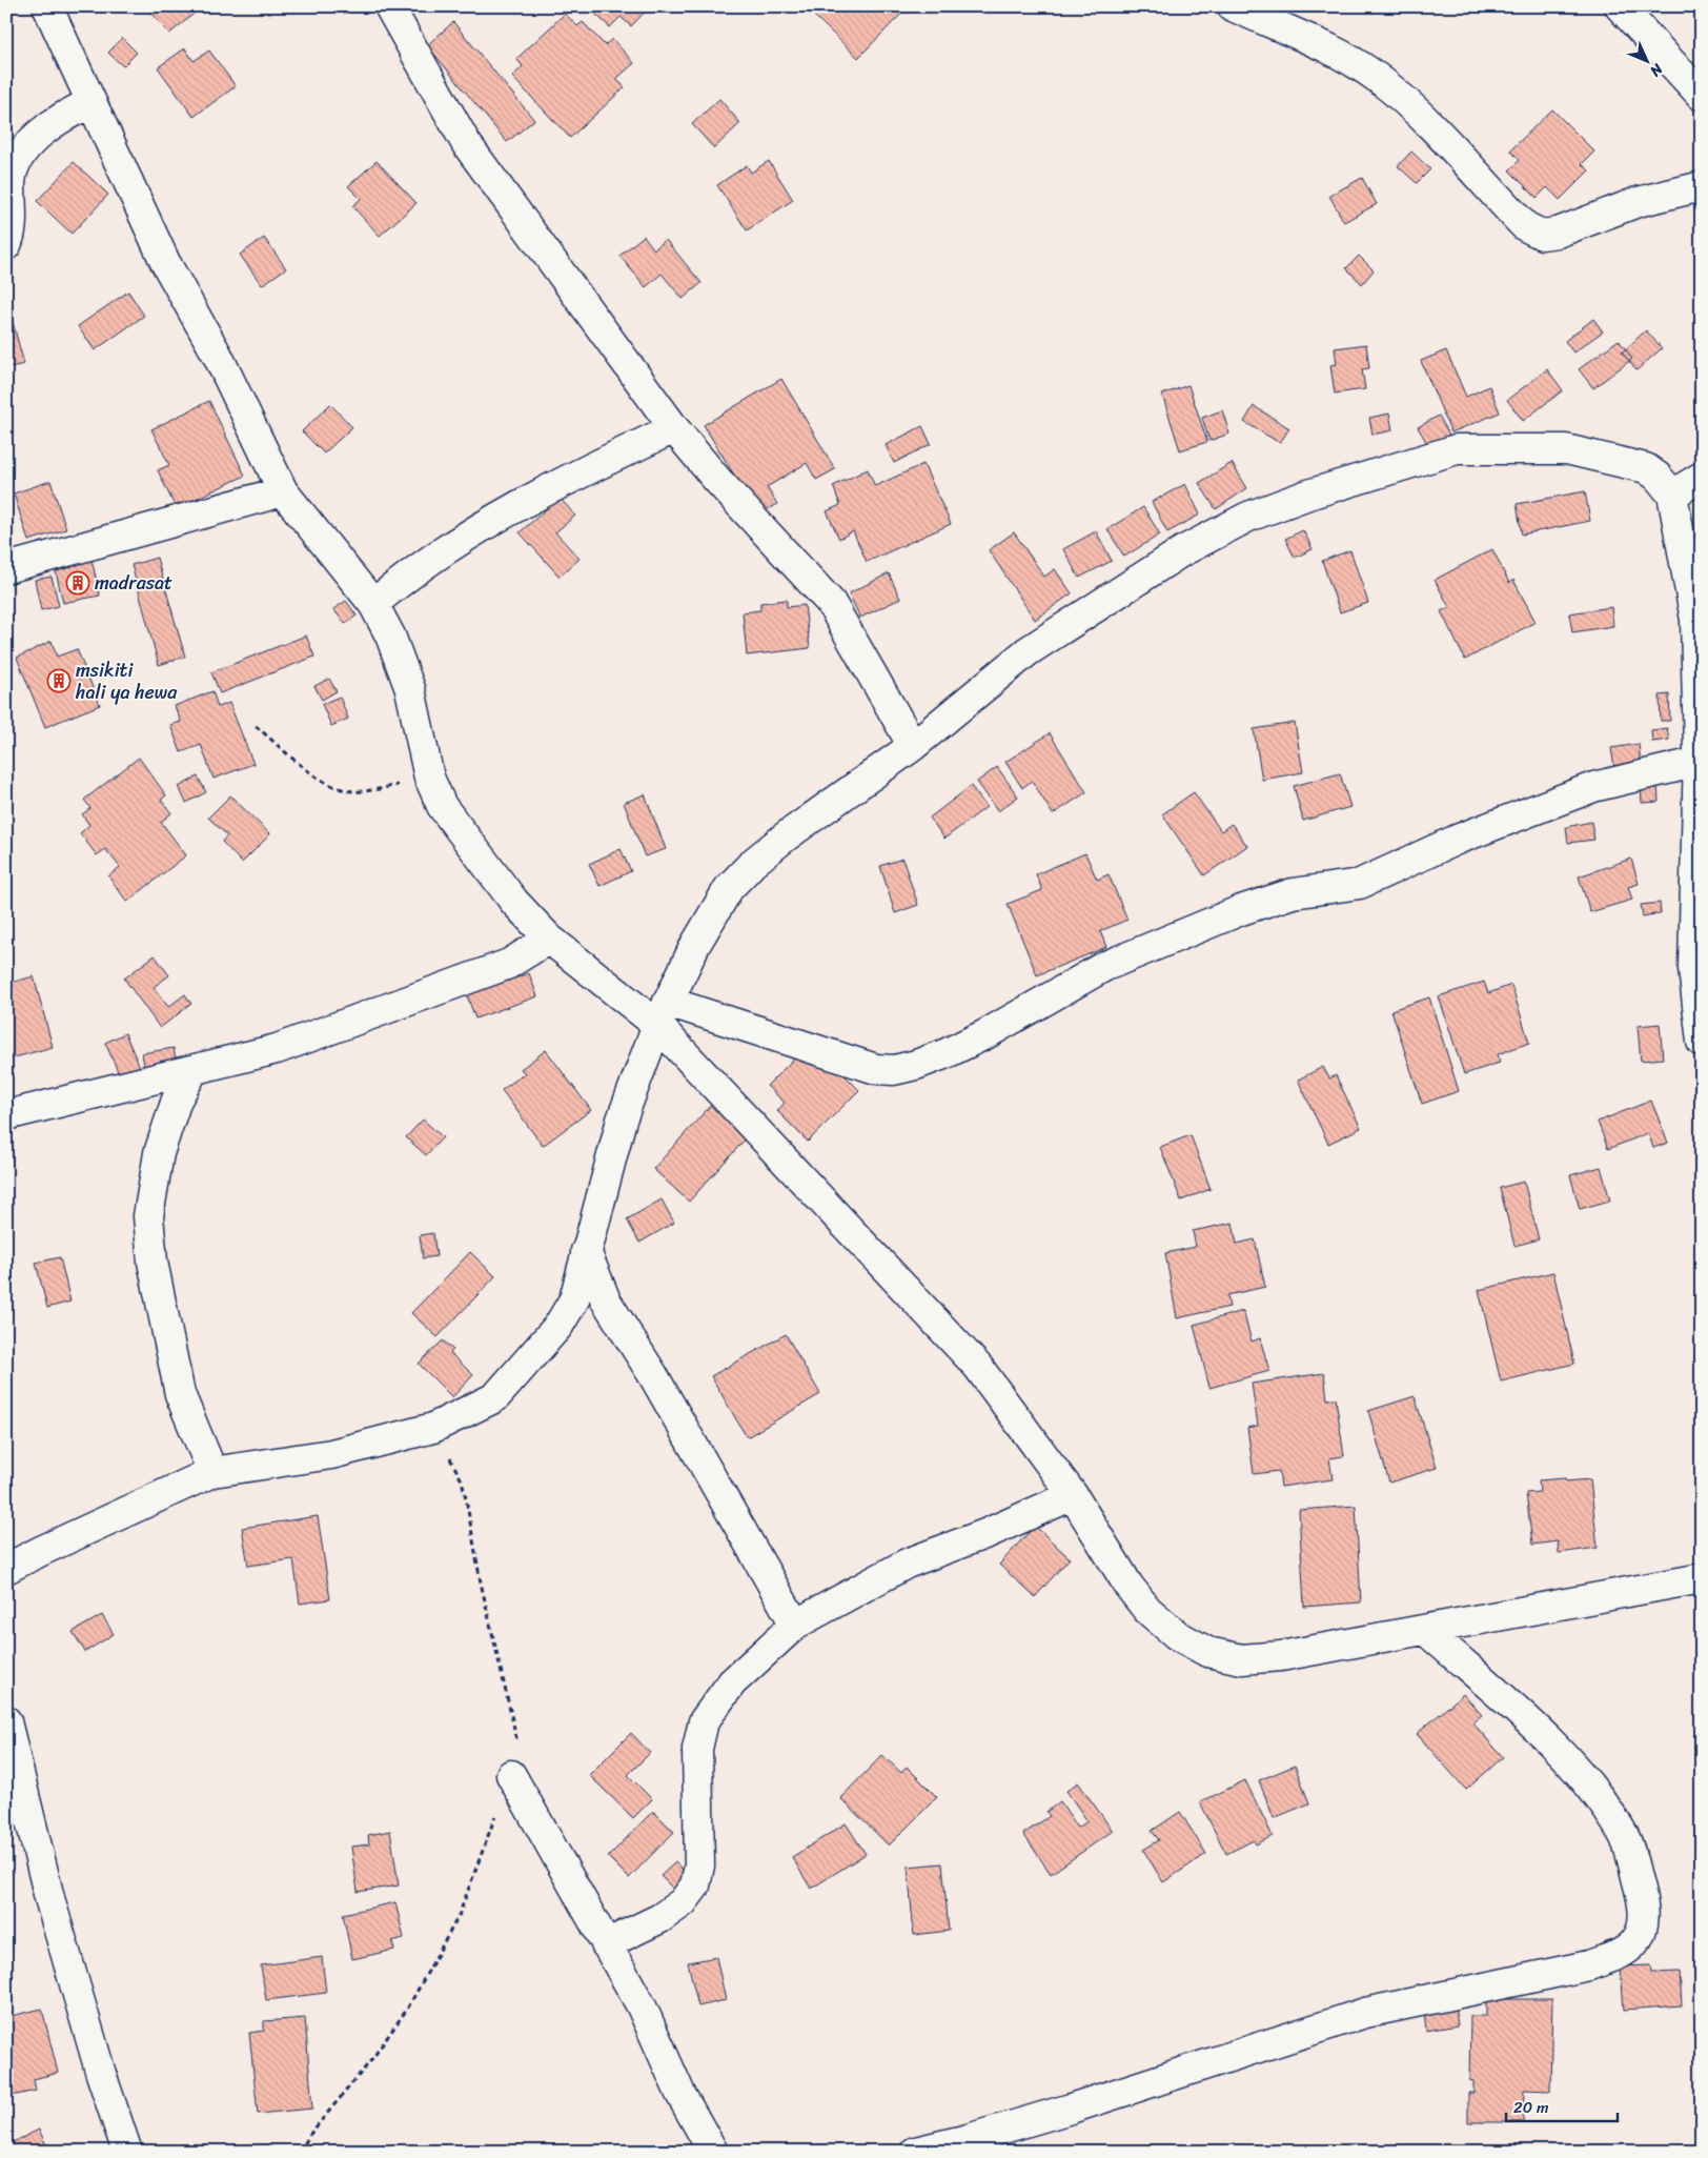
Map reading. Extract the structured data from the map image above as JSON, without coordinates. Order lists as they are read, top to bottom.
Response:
{
  "places": {
    "building": ["madrasat", "msikiti hali ya hewa"]
  },
  "scale_bar": "20 m",
  "north": "bottom right"
}
